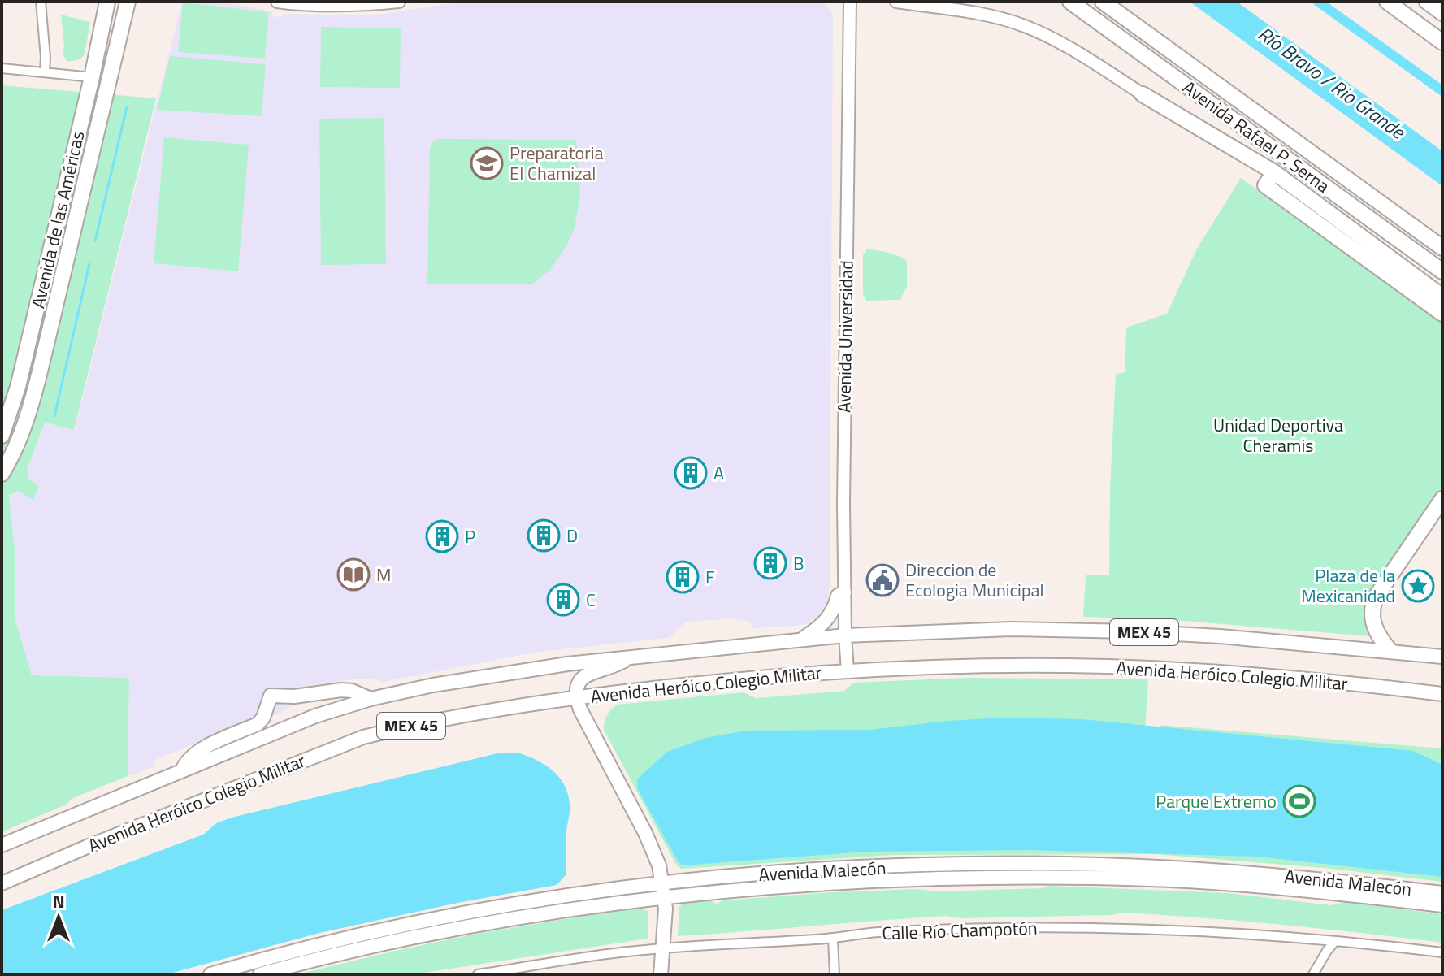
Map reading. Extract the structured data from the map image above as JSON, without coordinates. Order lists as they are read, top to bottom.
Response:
{
  "streets": {
    "highway": ["Avenida Rafael P. Serna", "Avenida de las Américas"],
    "main road": [
      "Avenida Universidad",
      "MEX 45",
      "Avenida Heróico Colegio Militar",
      "Avenida Malecón"
    ],
    "street": ["Calle Río Champotón"]
  },
  "crossings": [
    ["Avenida Universidad", "Avenida Heróico Colegio Militar"]
  ],
  "water": ["Río Bravo / Rio Grande"],
  "parks": ["Unidad Deportiva Cheramis"],
  "places": {
    "school or university": ["Preparatoria El Chamizal"],
    "building": [
      "A",
      "D",
      "P",
      "B",
      "F",
      "C"
    ],
    "library": ["M"],
    "public building": ["Direccion de Ecologia Municipal"],
    "place": ["Plaza de la Mexicanidad"],
    "sports": ["Parque Extremo"]
  },
  "north": "top"
}
